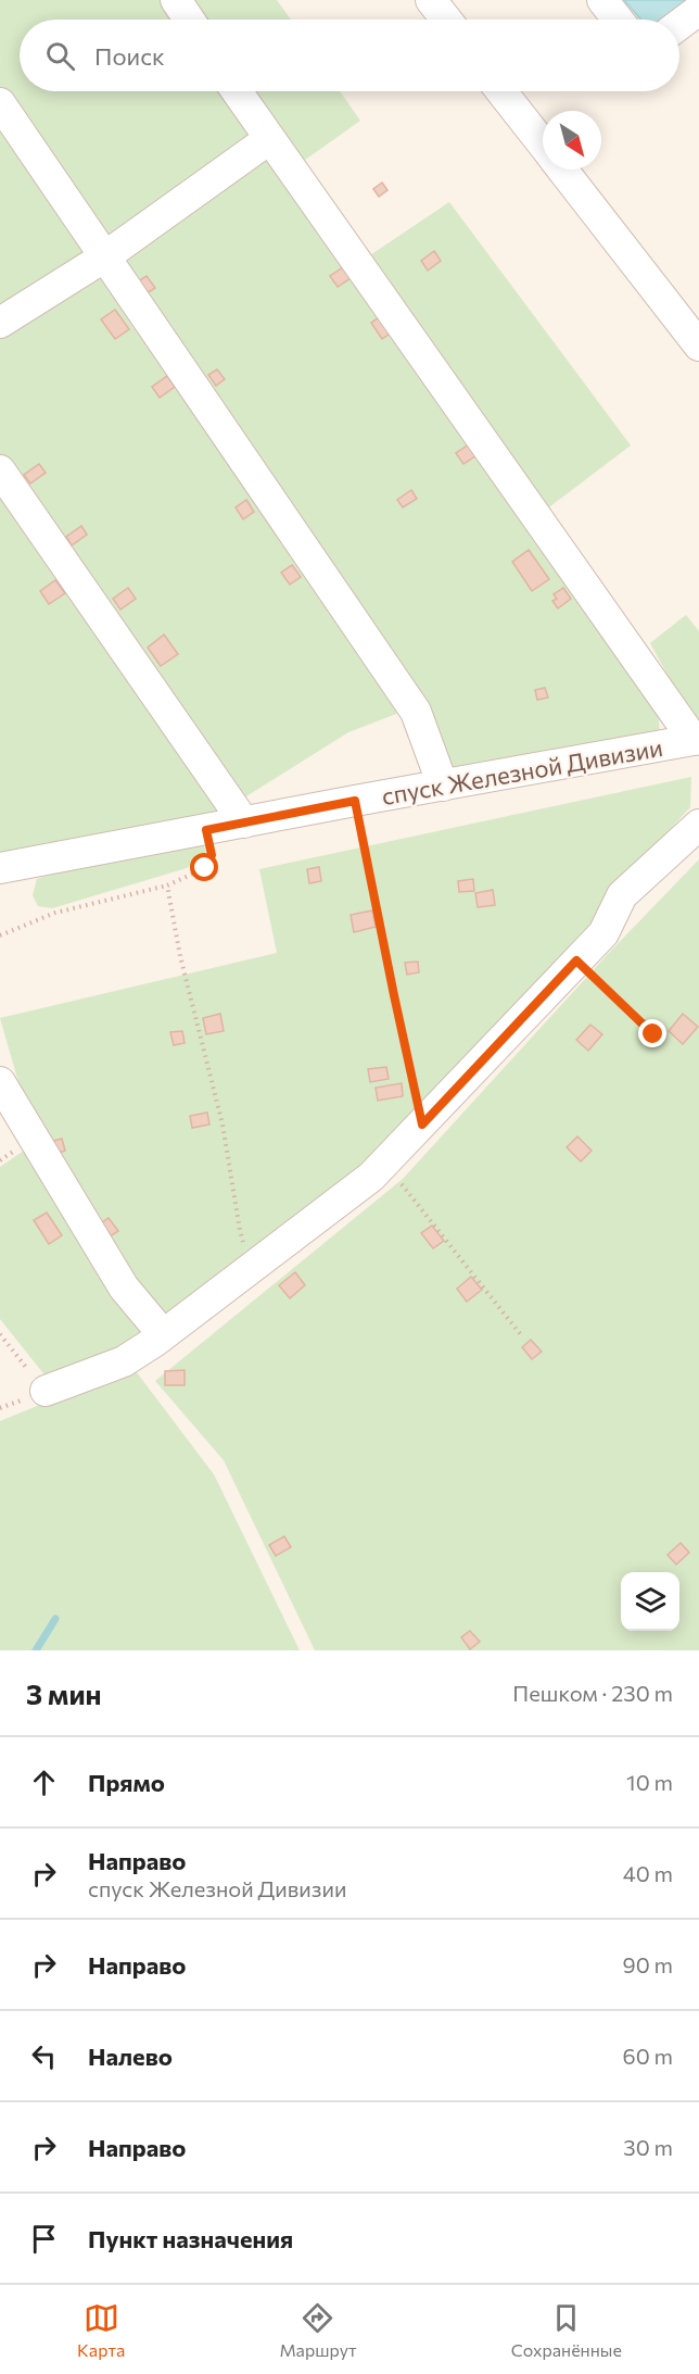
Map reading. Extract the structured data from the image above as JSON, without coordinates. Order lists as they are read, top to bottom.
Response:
{
  "streets": {
    "street": ["спуск Железной Дивизии"]
  },
  "north": "bottom right",
  "page": {
    "search": "Поиск",
    "heading": ["3 мин", "Пешком · 230 m"],
    "list": [
      ["Прямо", "10 m"],
      ["Направо", "спуск Железной Дивизии", "40 m"],
      ["Направо", "90 m"],
      ["Налево", "60 m"],
      ["Направо", "30 m"],
      "Пункт назначения"
    ],
    "nav": ["Карта", "Маршрут", "Сохранённые"]
  }
}
